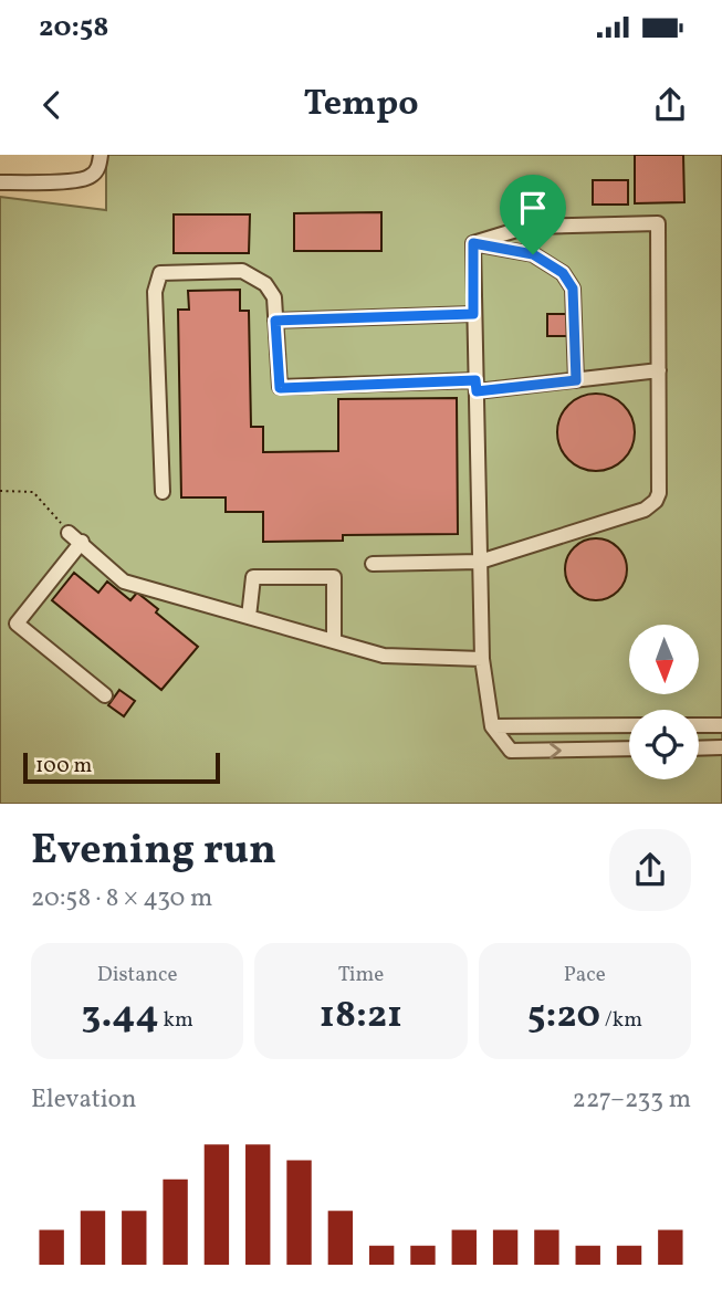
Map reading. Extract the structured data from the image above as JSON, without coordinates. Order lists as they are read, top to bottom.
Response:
{
  "scale_bar": "100 m",
  "north": "bottom",
  "page": {
    "status": "20:58",
    "header": "Tempo",
    "scale": "100 m",
    "heading": ["Evening run", "20:58 · 8 × 430 m"],
    "stats": [
      ["Distance", "3.44 km"],
      ["Time", "18:21"],
      ["Pace", "5:20 /km"]
    ],
    "chart": ["Elevation", "227–233 m"]
  }
}
